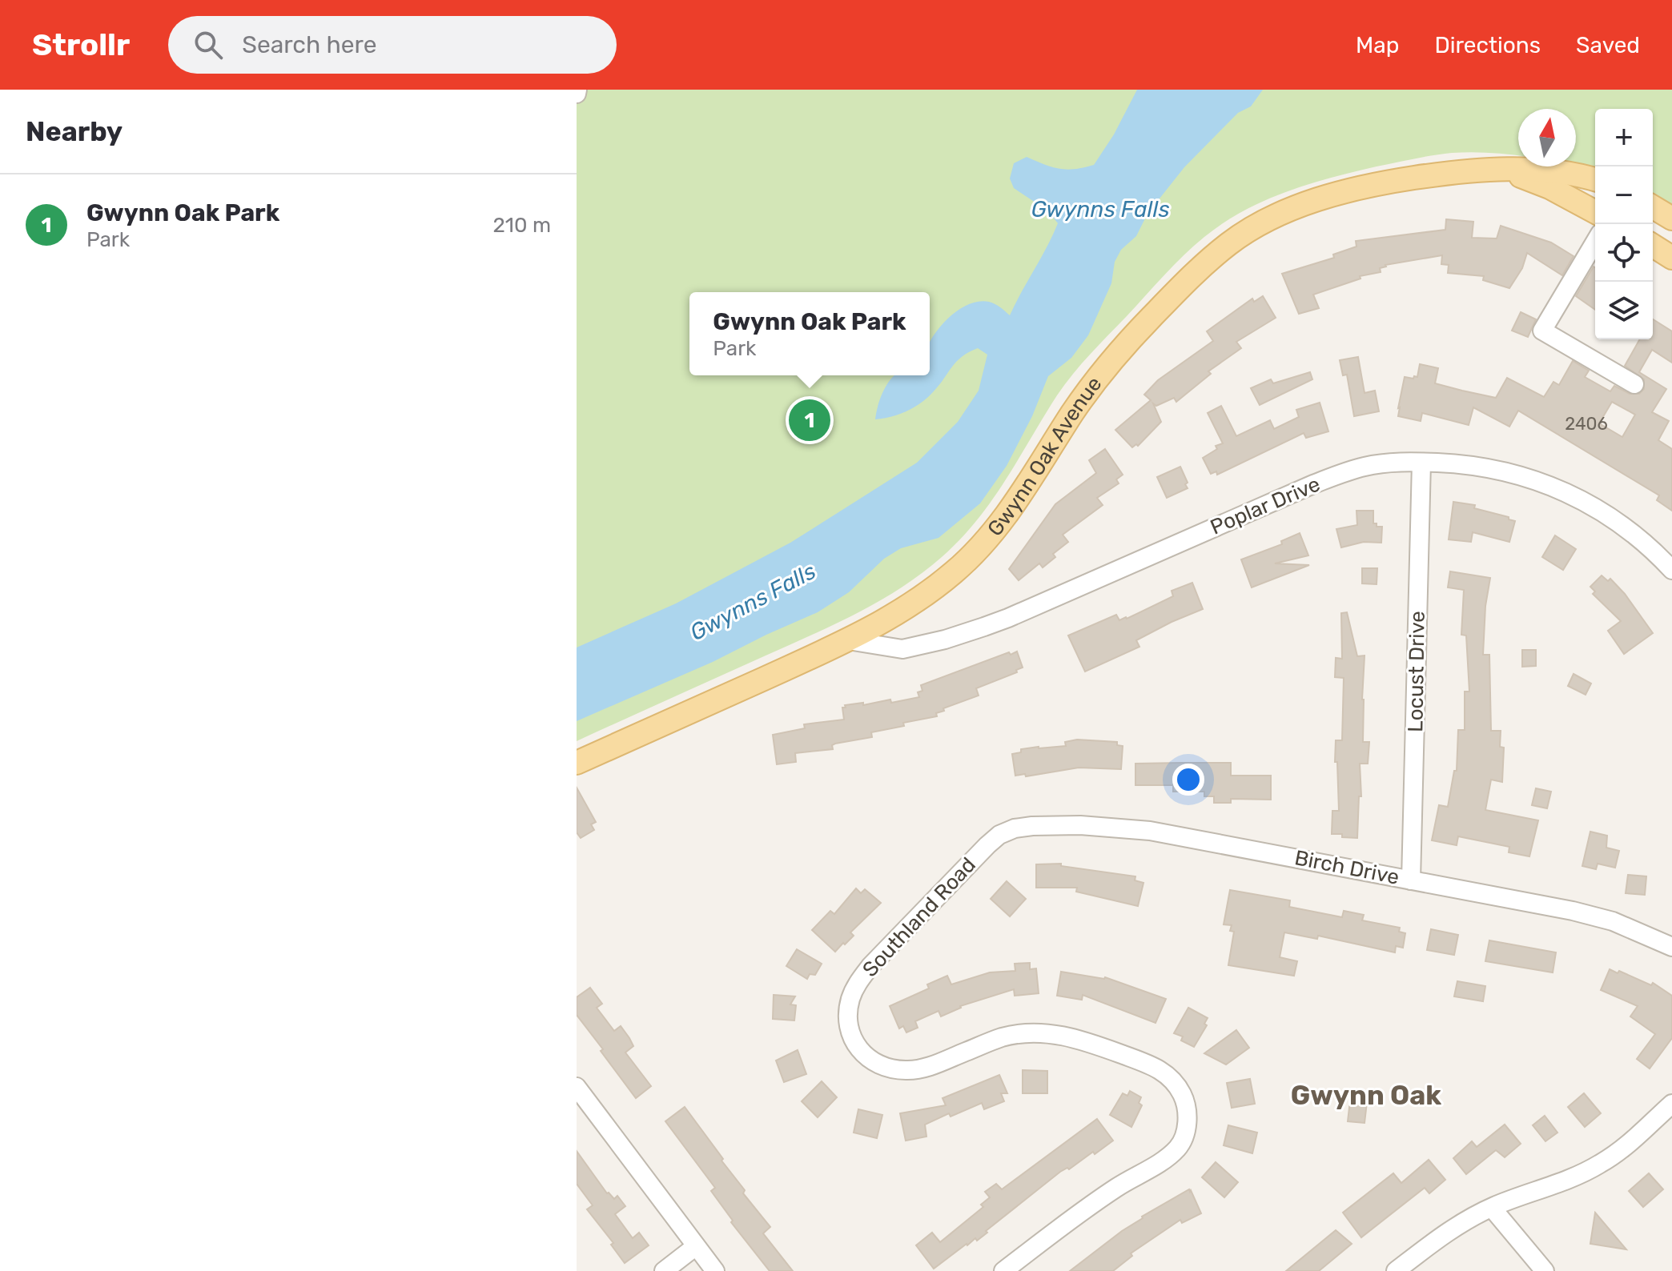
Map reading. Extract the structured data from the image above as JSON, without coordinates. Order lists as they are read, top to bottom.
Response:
{
  "streets": {
    "main road": ["Gwynn Oak Avenue"],
    "street": [
      "Poplar Drive",
      "Locust Drive",
      "Birch Drive",
      "Southland Road"
    ]
  },
  "crossings": [
    ["Gwynn Oak Avenue", "Poplar Drive"],
    ["Poplar Drive", "Locust Drive"],
    ["Locust Drive", "Birch Drive"],
    ["Birch Drive", "Southland Road"]
  ],
  "districts": ["Gwynn Oak"],
  "water": ["Gwynns Falls"],
  "house_numbers": ["2406"],
  "north": "top",
  "page": {
    "header": "Strollr",
    "search": "Search here",
    "nav": ["Map", "Directions", "Saved"],
    "heading": "Nearby",
    "map_buttons": ["+", "−"],
    "list": [
      {
        "mark": "1",
        "name": "Gwynn Oak Park",
        "note": "Park",
        "value": "210 m"
      }
    ],
    "popup": ["Gwynn Oak Park", "Park"],
    "pins": "1"
  }
}
